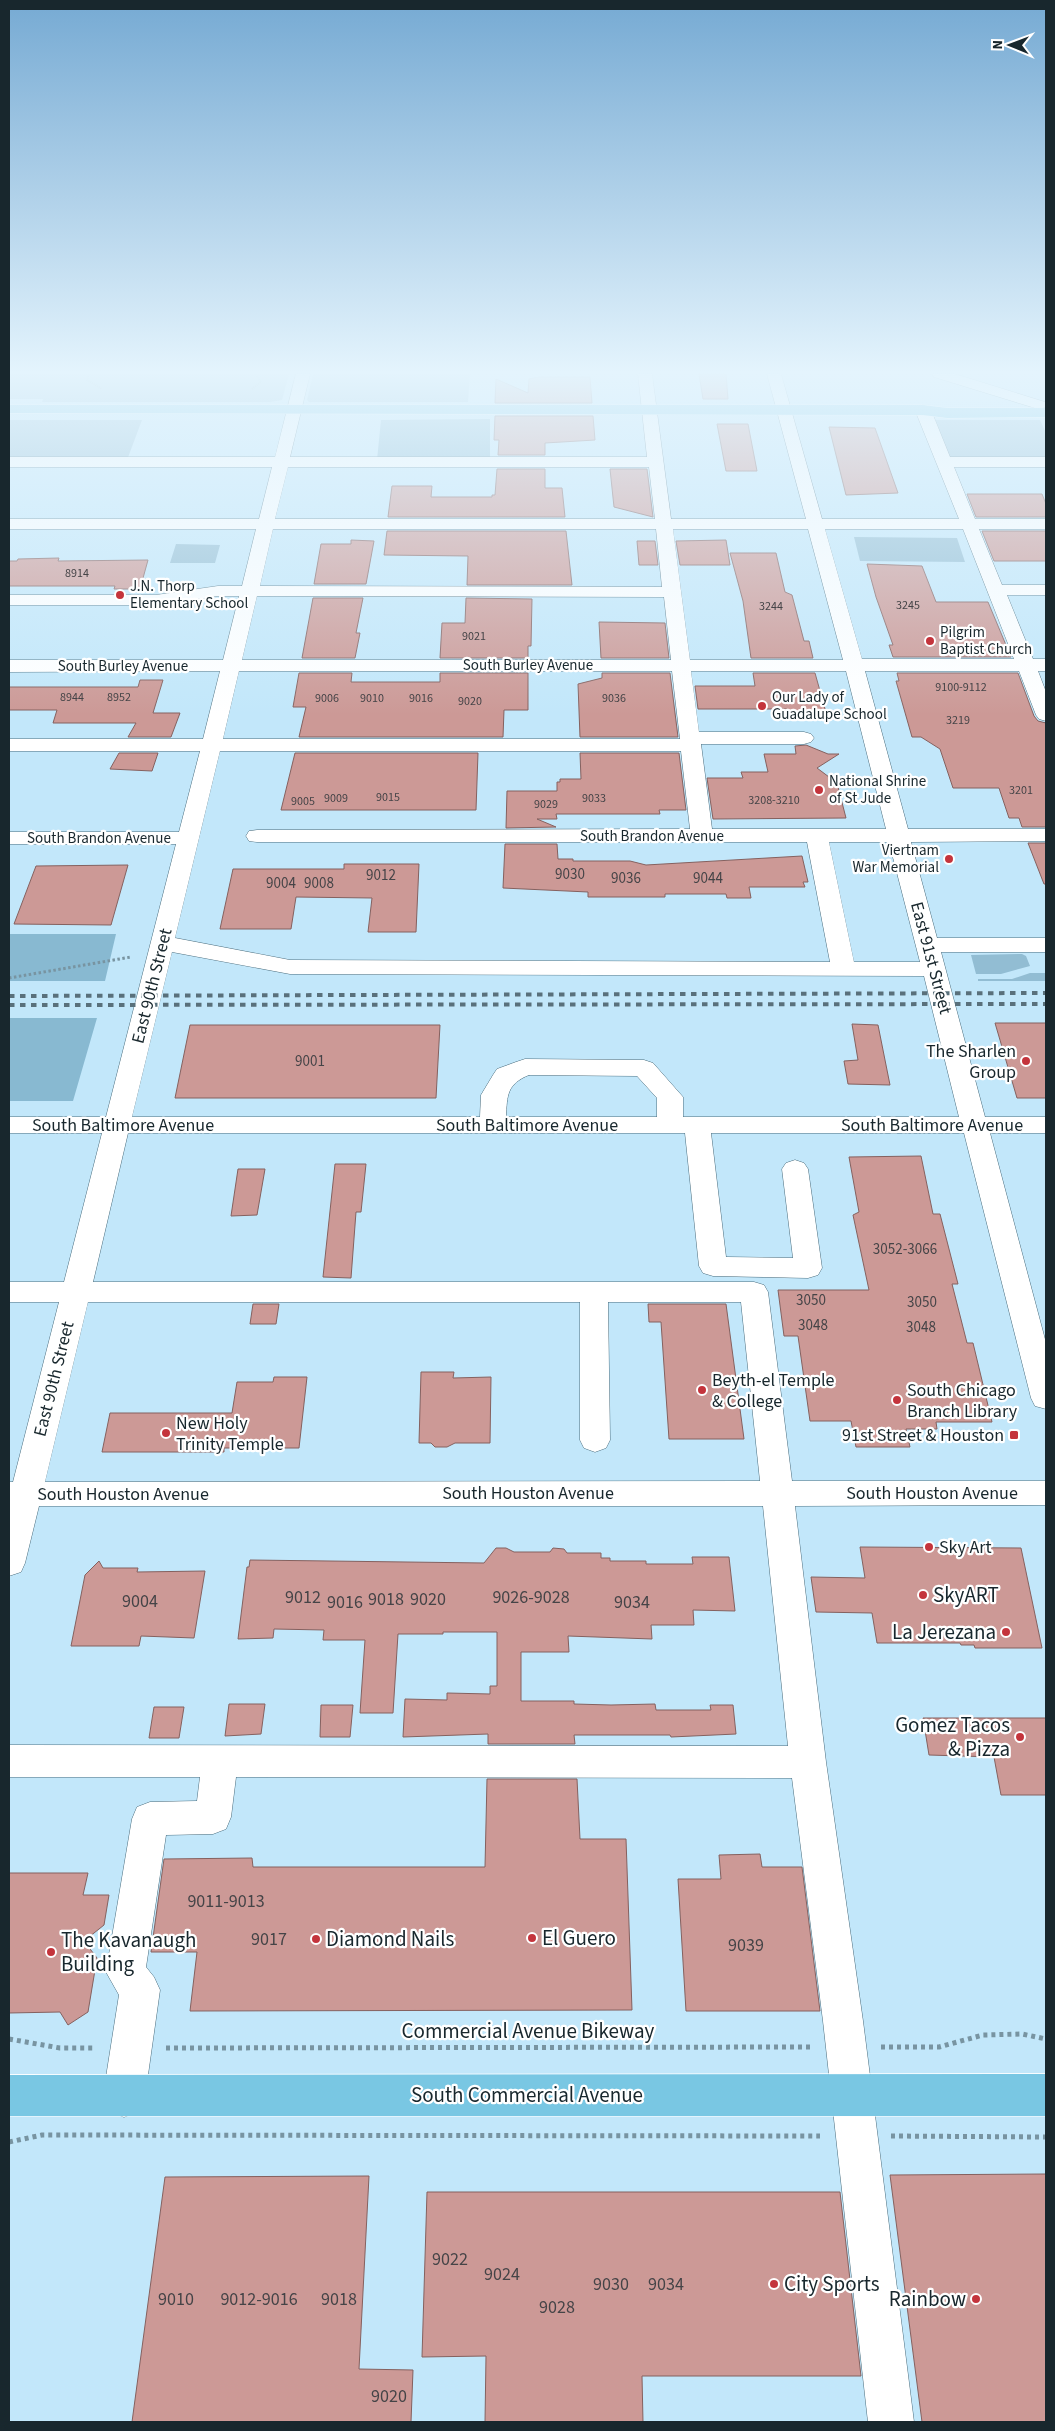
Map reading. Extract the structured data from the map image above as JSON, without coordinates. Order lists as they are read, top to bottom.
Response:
{
  "streets": {
    "main road": ["South Commercial Avenue"],
    "street": [
      "South Burley Avenue",
      "South Brandon Avenue",
      "East 91st Street",
      "East 90th Street",
      "South Baltimore Avenue",
      "South Houston Avenue"
    ],
    "path": ["Commercial Avenue Bikeway"]
  },
  "crossings": [
    ["South Burley Avenue", "East 91st Street"],
    ["South Burley Avenue", "East 90th Street"],
    ["South Brandon Avenue", "East 91st Street"],
    ["South Brandon Avenue", "East 90th Street"],
    ["East 91st Street", "South Baltimore Avenue"],
    ["East 90th Street", "South Baltimore Avenue"],
    ["East 90th Street", "South Houston Avenue"]
  ],
  "places": {
    "other": [
      "J.N. Thorp Elementary School",
      "Pilgrim Baptist Church",
      "Our Lady of Guadalupe School",
      "National Shrine of St Jude",
      "Viertnam War Memorial",
      "The Sharlen Group",
      "Beyth-el Temple & College",
      "South Chicago Branch Library",
      "New Holy Trinity Temple",
      "Sky Art",
      "SkyART",
      "La Jerezana",
      "Gomez Tacos & Pizza",
      "El Guero",
      "Diamond Nails",
      "The Kavanaugh Building",
      "City Sports",
      "Rainbow"
    ],
    "transit": ["91st Street & Houston"]
  },
  "house_numbers": [
    "8914",
    "3245",
    "3244",
    "9021",
    "9100-9112",
    "8944",
    "8952",
    "9006",
    "9010",
    "9016",
    "9036",
    "9020",
    "3219",
    "3201",
    "9015",
    "9009",
    "9033",
    "3208-3210",
    "9005",
    "9029",
    "9030",
    "9012",
    "9036",
    "9044",
    "9004",
    "9008",
    "9001",
    "3052-3066",
    "3050",
    "3050",
    "3048",
    "3048",
    "9012",
    "9026-9028",
    "9018",
    "9020",
    "9004",
    "9016",
    "9034",
    "9011-9013",
    "9017",
    "9039",
    "9022",
    "9024",
    "9030",
    "9034",
    "9010",
    "9012-9016",
    "9018",
    "9028",
    "9020"
  ],
  "north": "left"
}
